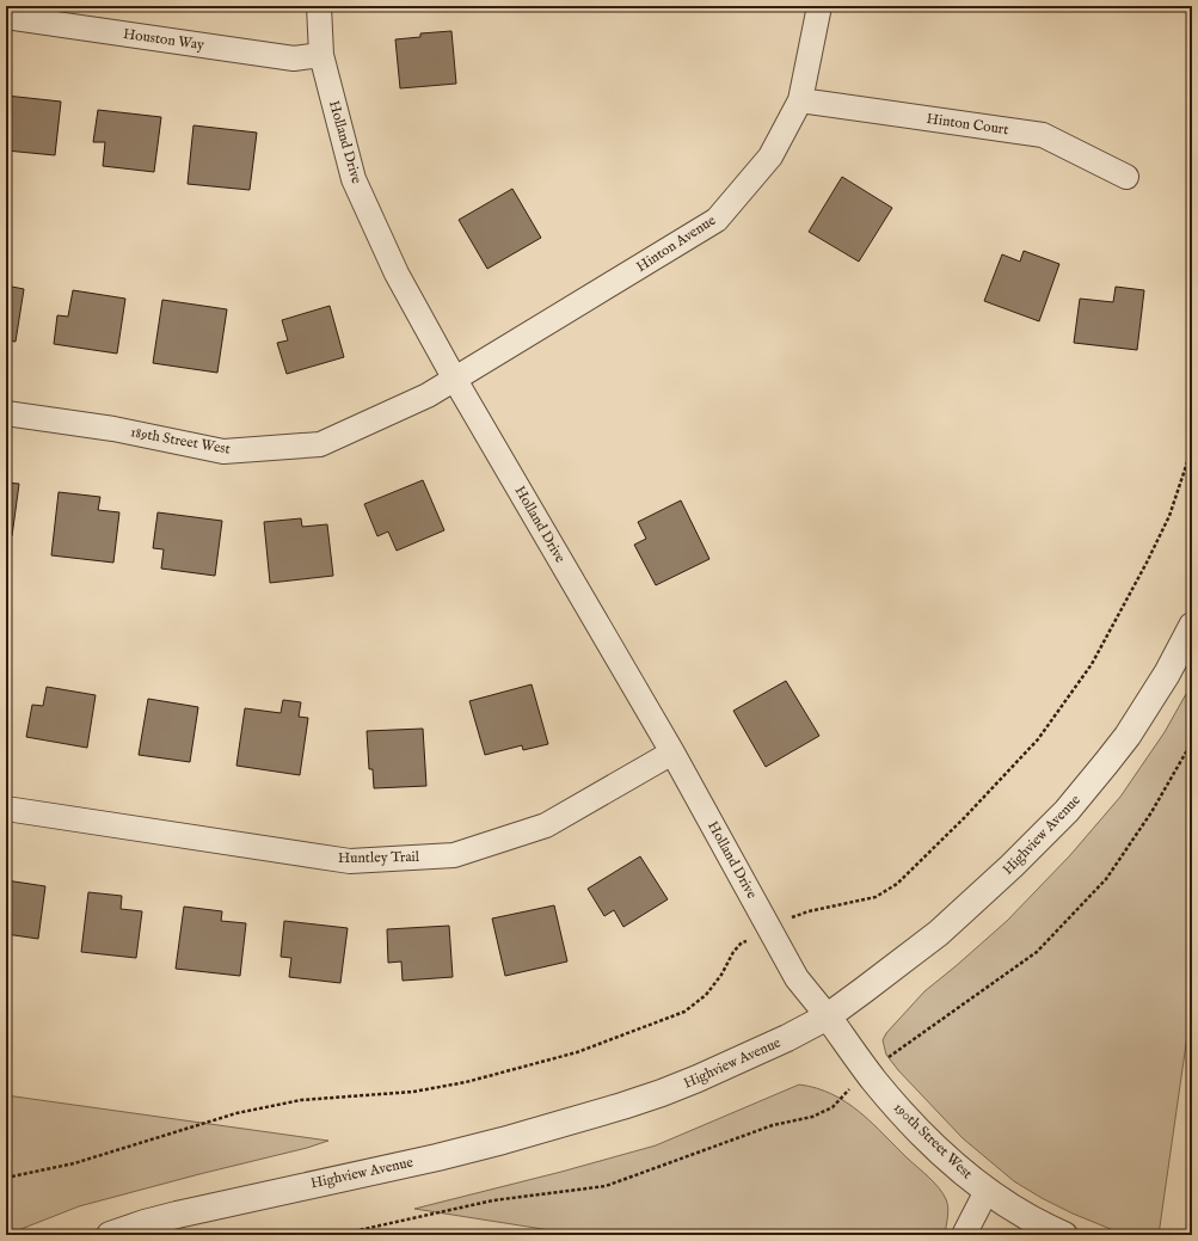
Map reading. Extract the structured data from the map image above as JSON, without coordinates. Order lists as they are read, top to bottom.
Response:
{
  "streets": {
    "street": [
      "Houston Way",
      "Hinton Court",
      "Holland Drive",
      "Hinton Avenue",
      "189th Street West",
      "Highview Avenue",
      "Huntley Trail",
      "190th Street West"
    ]
  },
  "crossings": [
    ["Houston Way", "Holland Drive"],
    ["Hinton Court", "Hinton Avenue"],
    ["Holland Drive", "Hinton Avenue"],
    ["Holland Drive", "189th Street West"],
    ["Holland Drive", "Highview Avenue"],
    ["Holland Drive", "Huntley Trail"],
    ["Holland Drive", "190th Street West"],
    ["Hinton Avenue", "189th Street West"],
    ["Highview Avenue", "190th Street West"]
  ]
}
